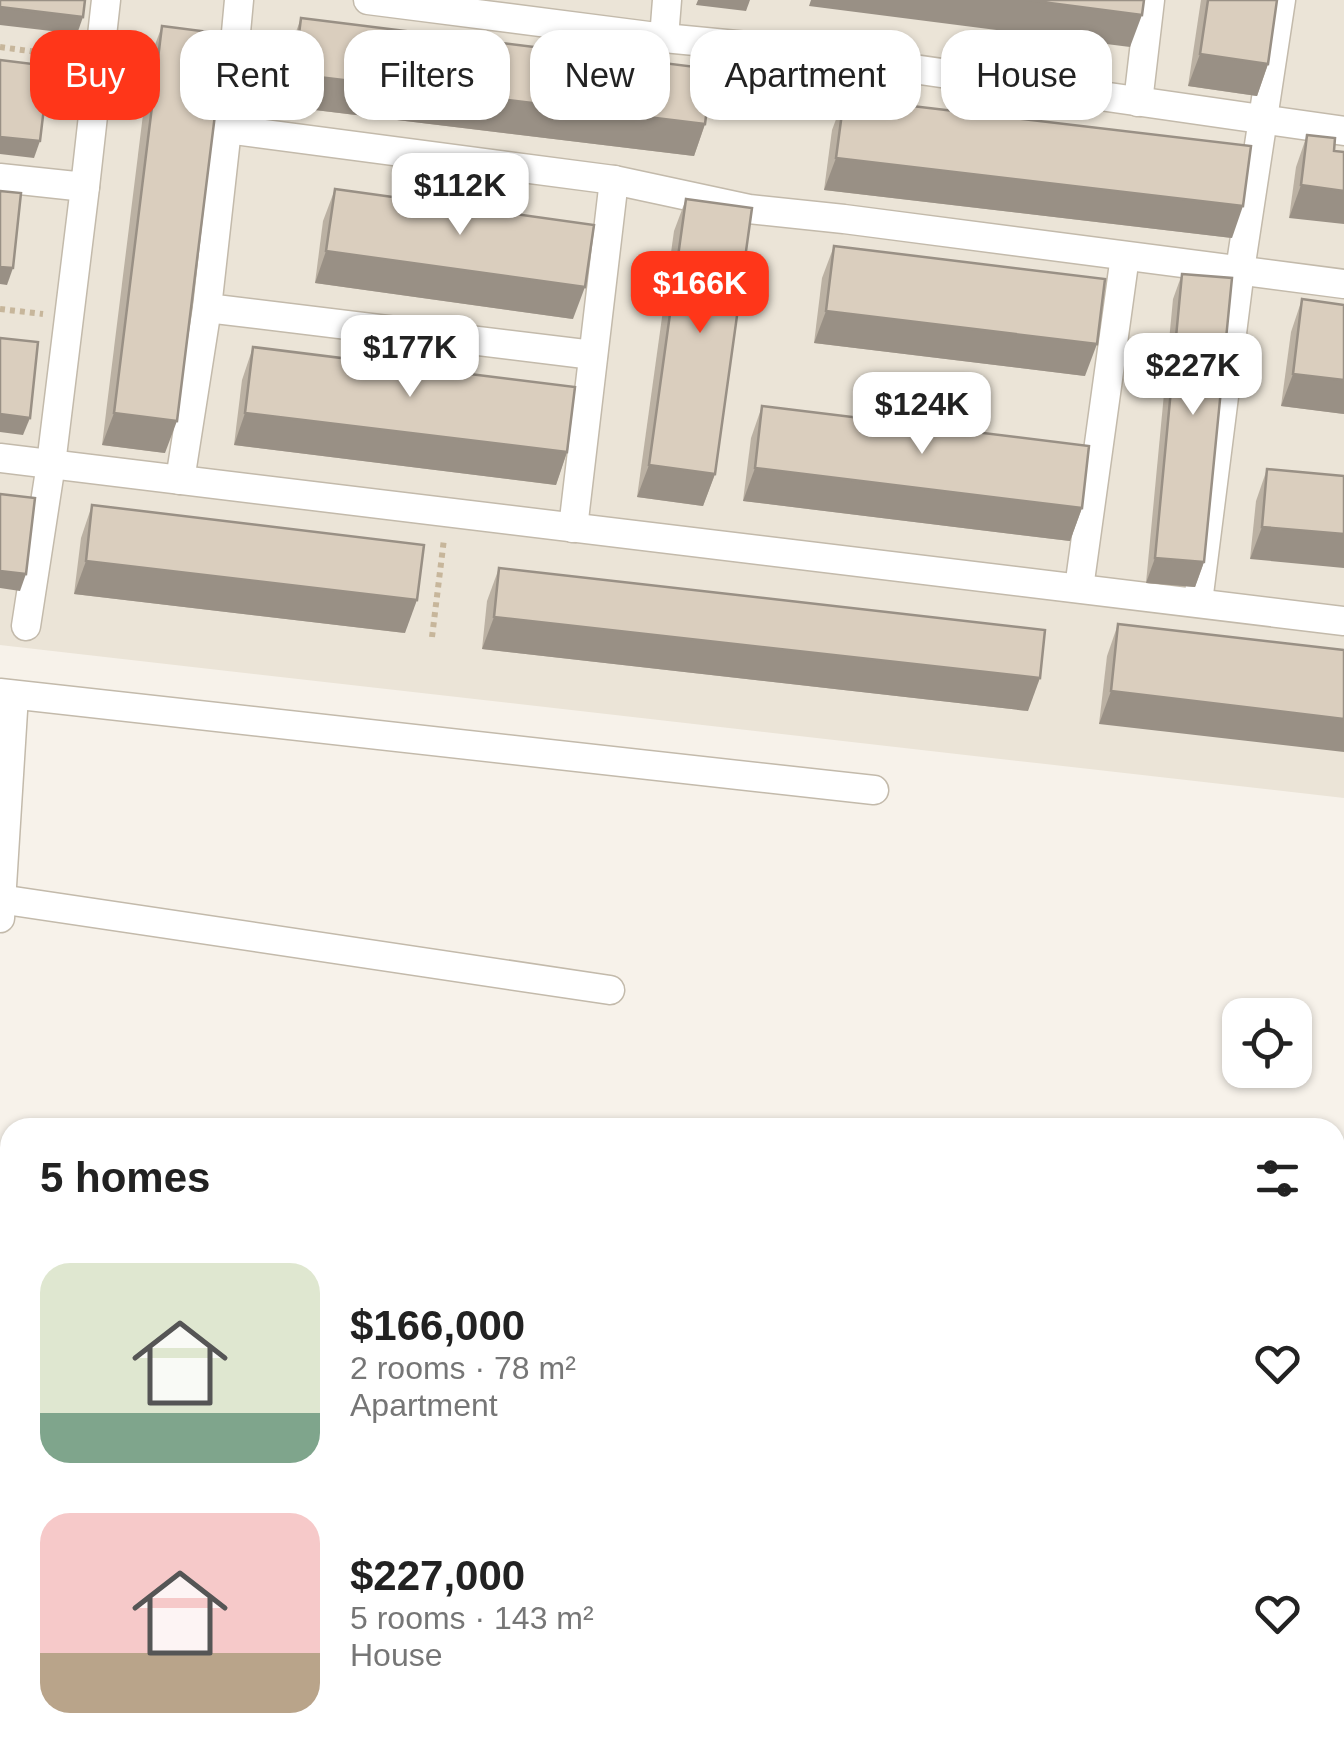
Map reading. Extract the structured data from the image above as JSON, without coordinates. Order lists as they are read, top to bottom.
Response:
{
  "page": {
    "chip": [
      "Buy",
      "Rent",
      "Filters",
      "New",
      "Apartment",
      "House"
    ],
    "price": [
      "$112K",
      "$166K",
      "$177K",
      "$227K",
      "$124K"
    ],
    "heading": "5 homes",
    "list": [
      {
        "name": "$166,000",
        "note": "2 rooms · 78 m² · Apartment"
      },
      {
        "name": "$227,000",
        "note": "5 rooms · 143 m² · House"
      }
    ]
  }
}
